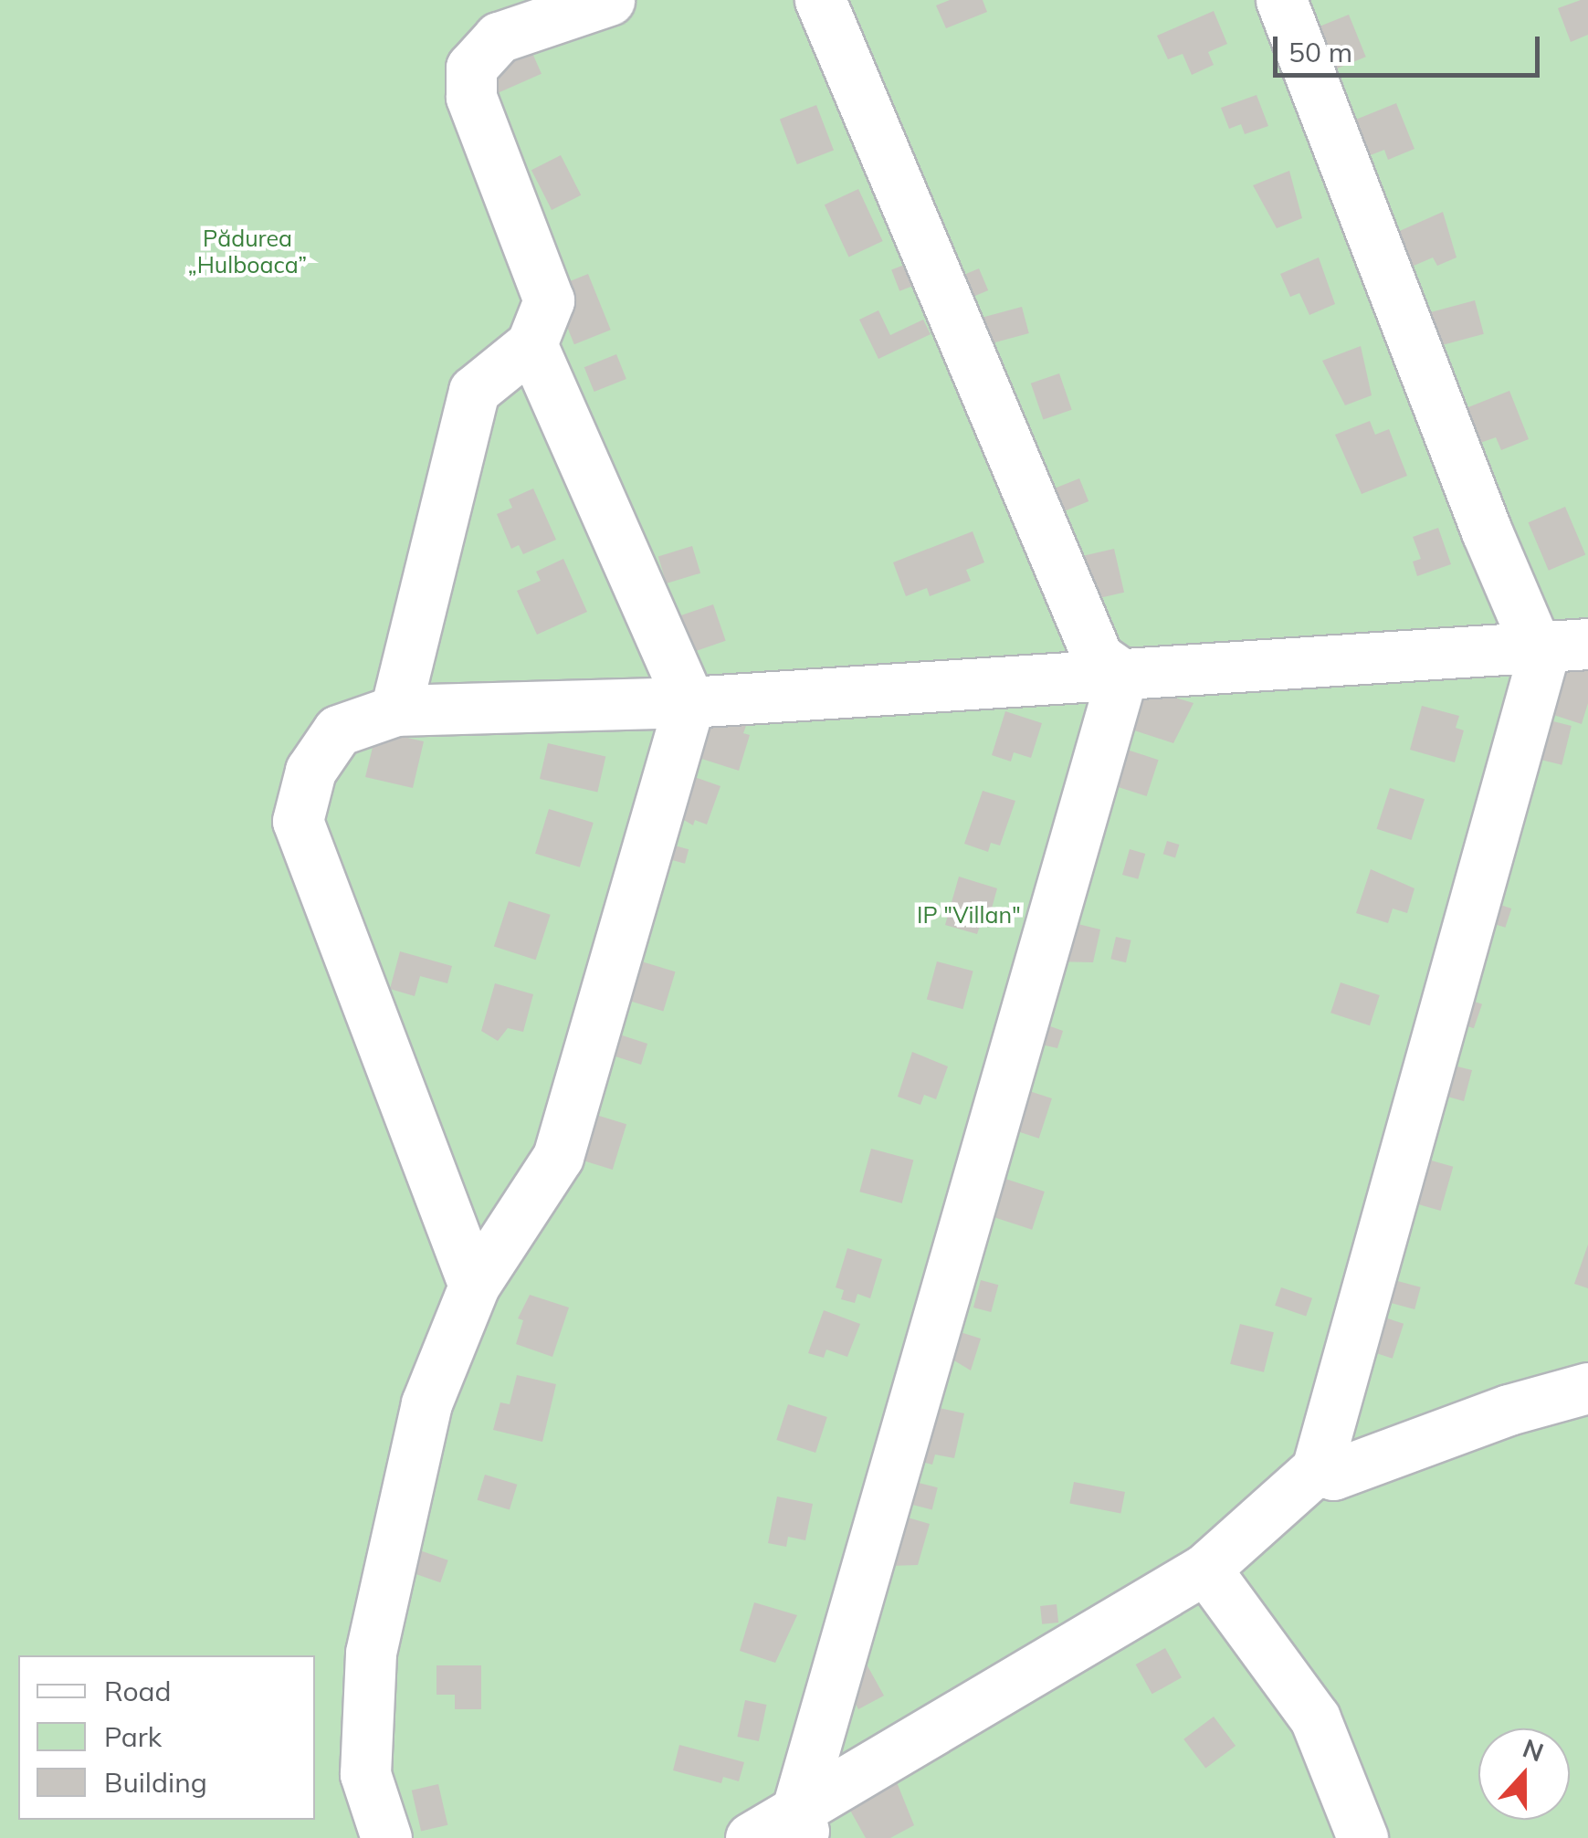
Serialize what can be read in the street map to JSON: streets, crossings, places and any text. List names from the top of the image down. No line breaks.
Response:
{"parks":["Pădurea „Hulboaca”","IP \"Villan\""],"legend":["Road","Park","Building"],"scale_bar":"50 m","north":"top"}
